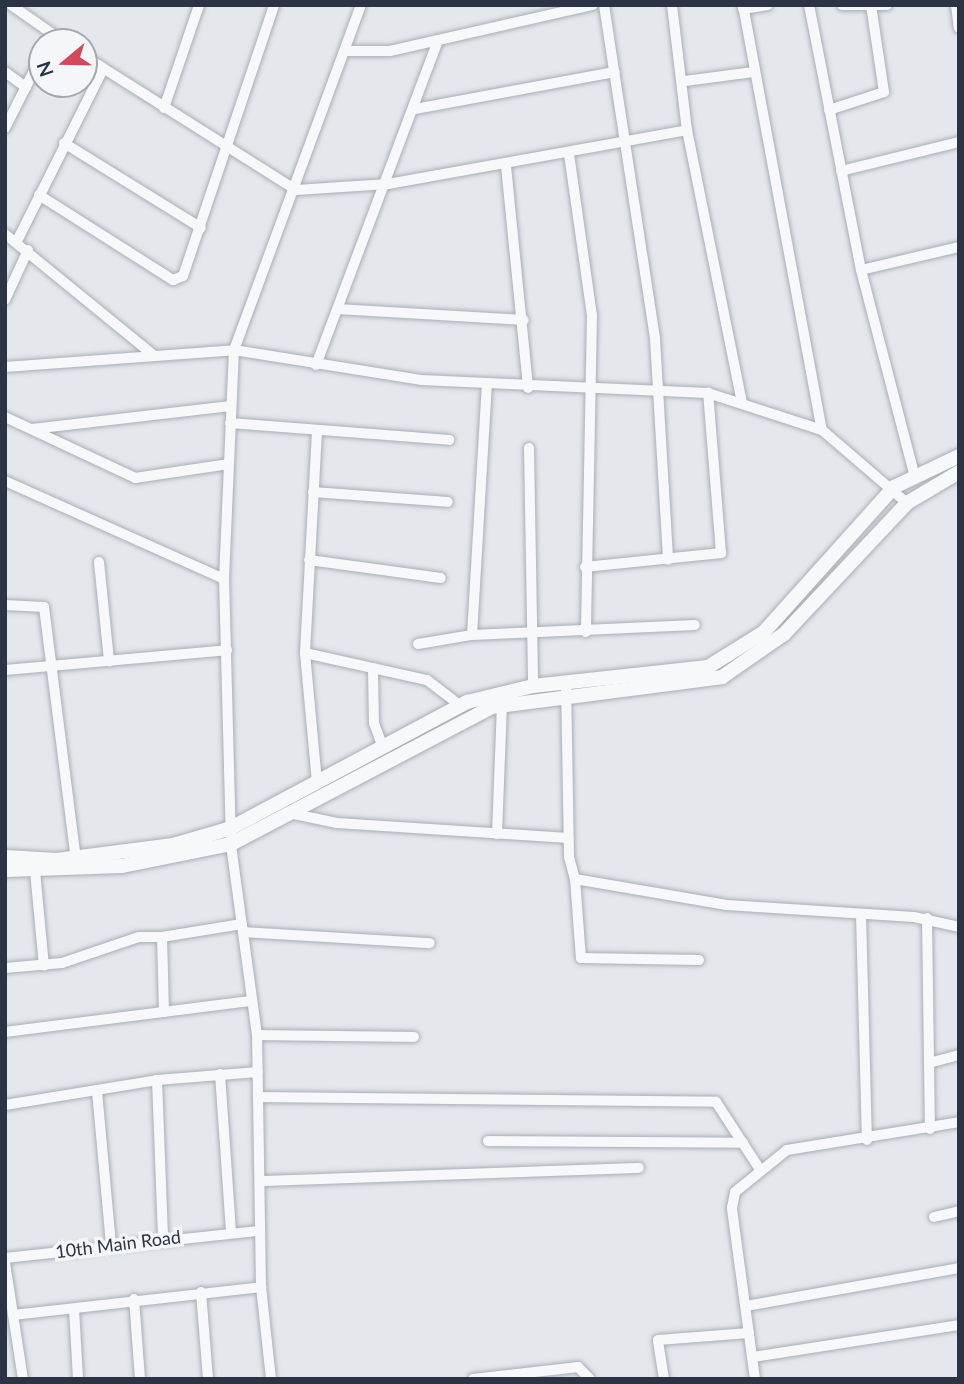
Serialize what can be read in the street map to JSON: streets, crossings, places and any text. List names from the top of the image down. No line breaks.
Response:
{"streets":{"street":["10th Main Road"]},"north":"left"}
